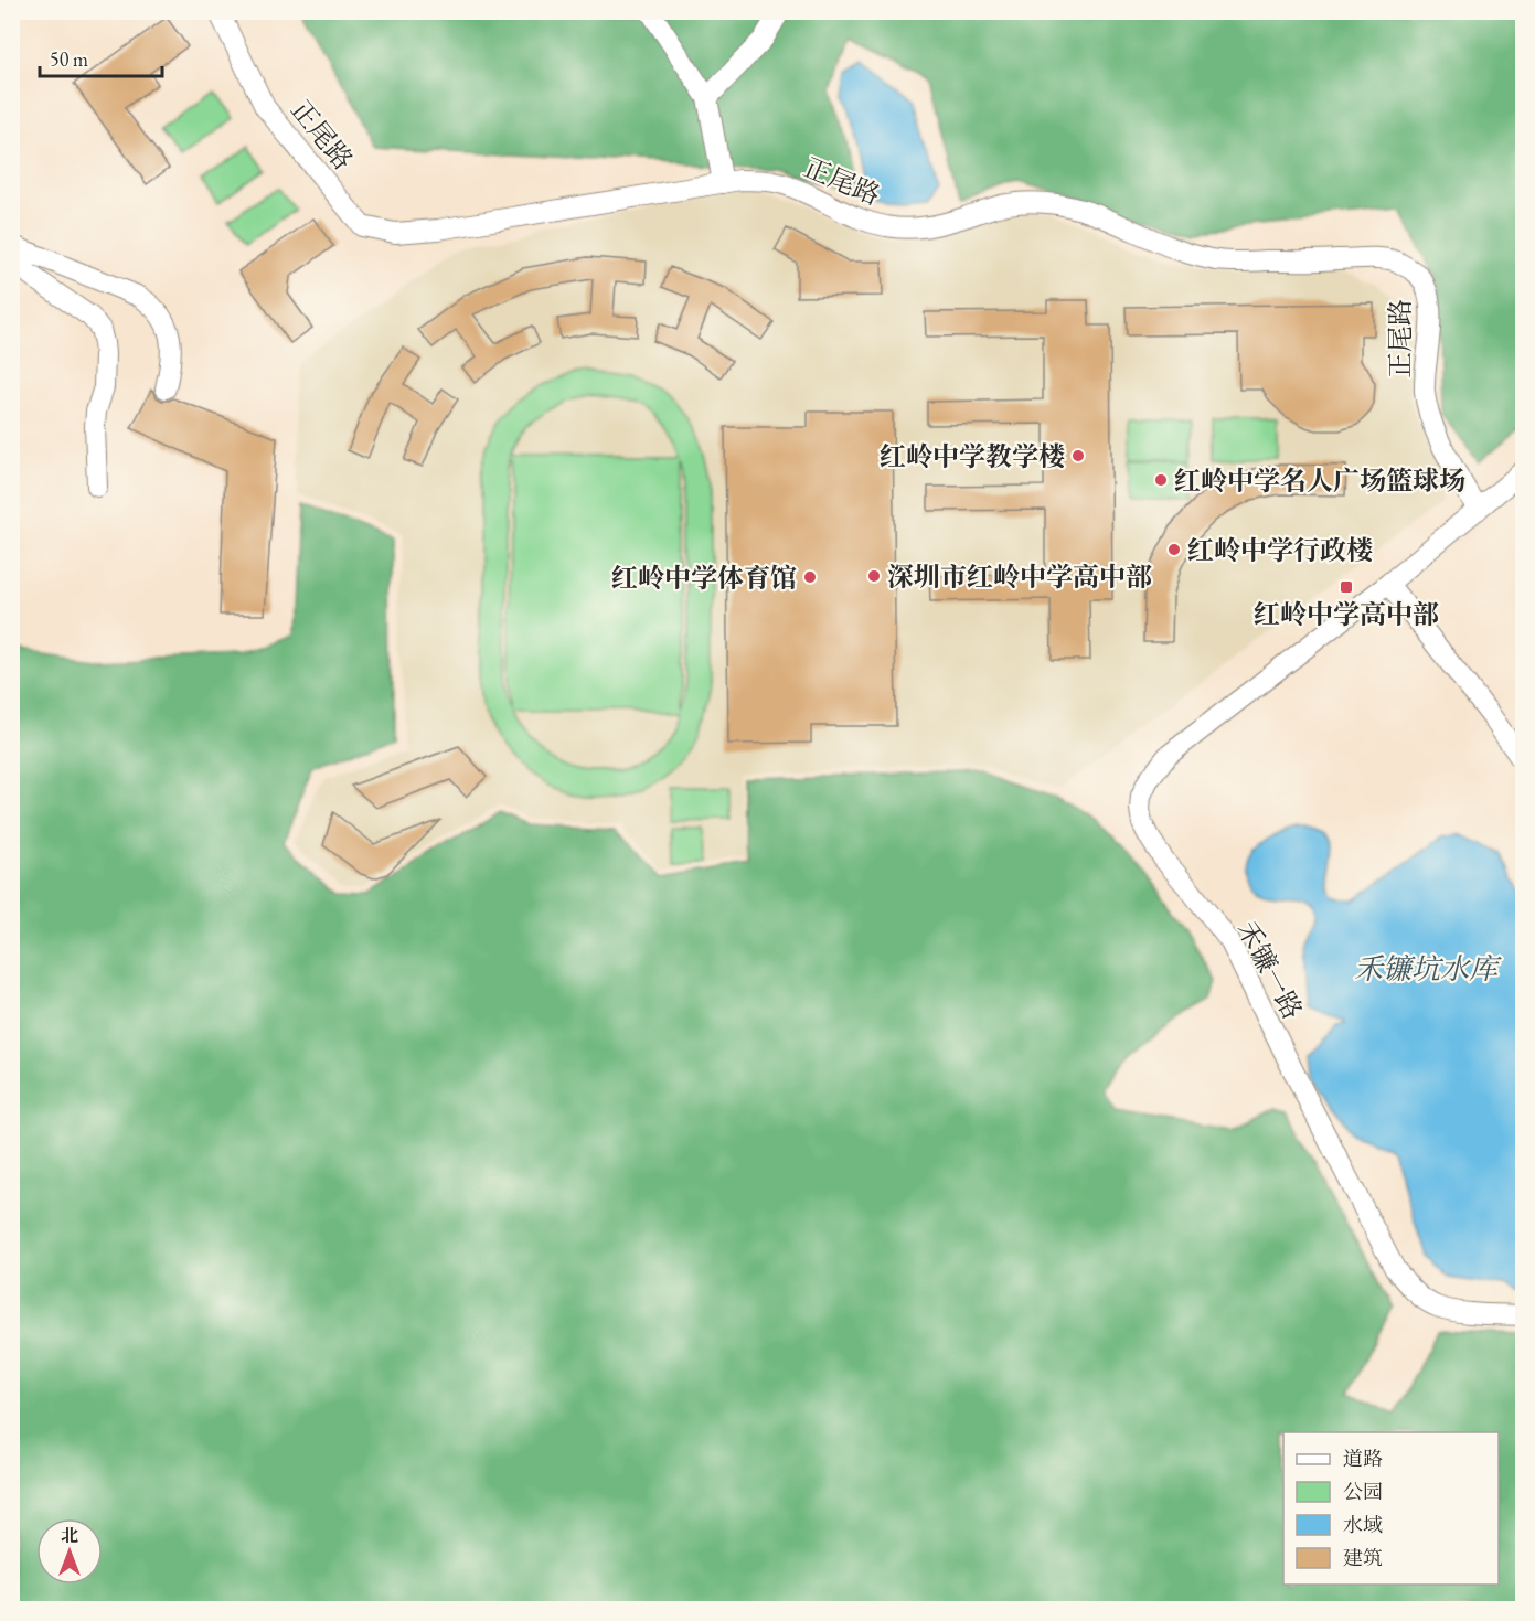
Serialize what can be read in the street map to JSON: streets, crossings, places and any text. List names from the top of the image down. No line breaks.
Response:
{"streets":{"street":["正尾路","禾镰一路"]},"crossings":[["正尾路","禾镰一路"]],"water":["禾镰坑水库"],"places":{"other":["红岭中学教学楼","红岭中学名人广场篮球场","红岭中学行政楼","深圳市红岭中学高中部","红岭中学体育馆"],"transit":["红岭中学高中部"]},"legend":["道路","公园","水域","建筑"],"scale_bar":"50 m","north":"top"}
